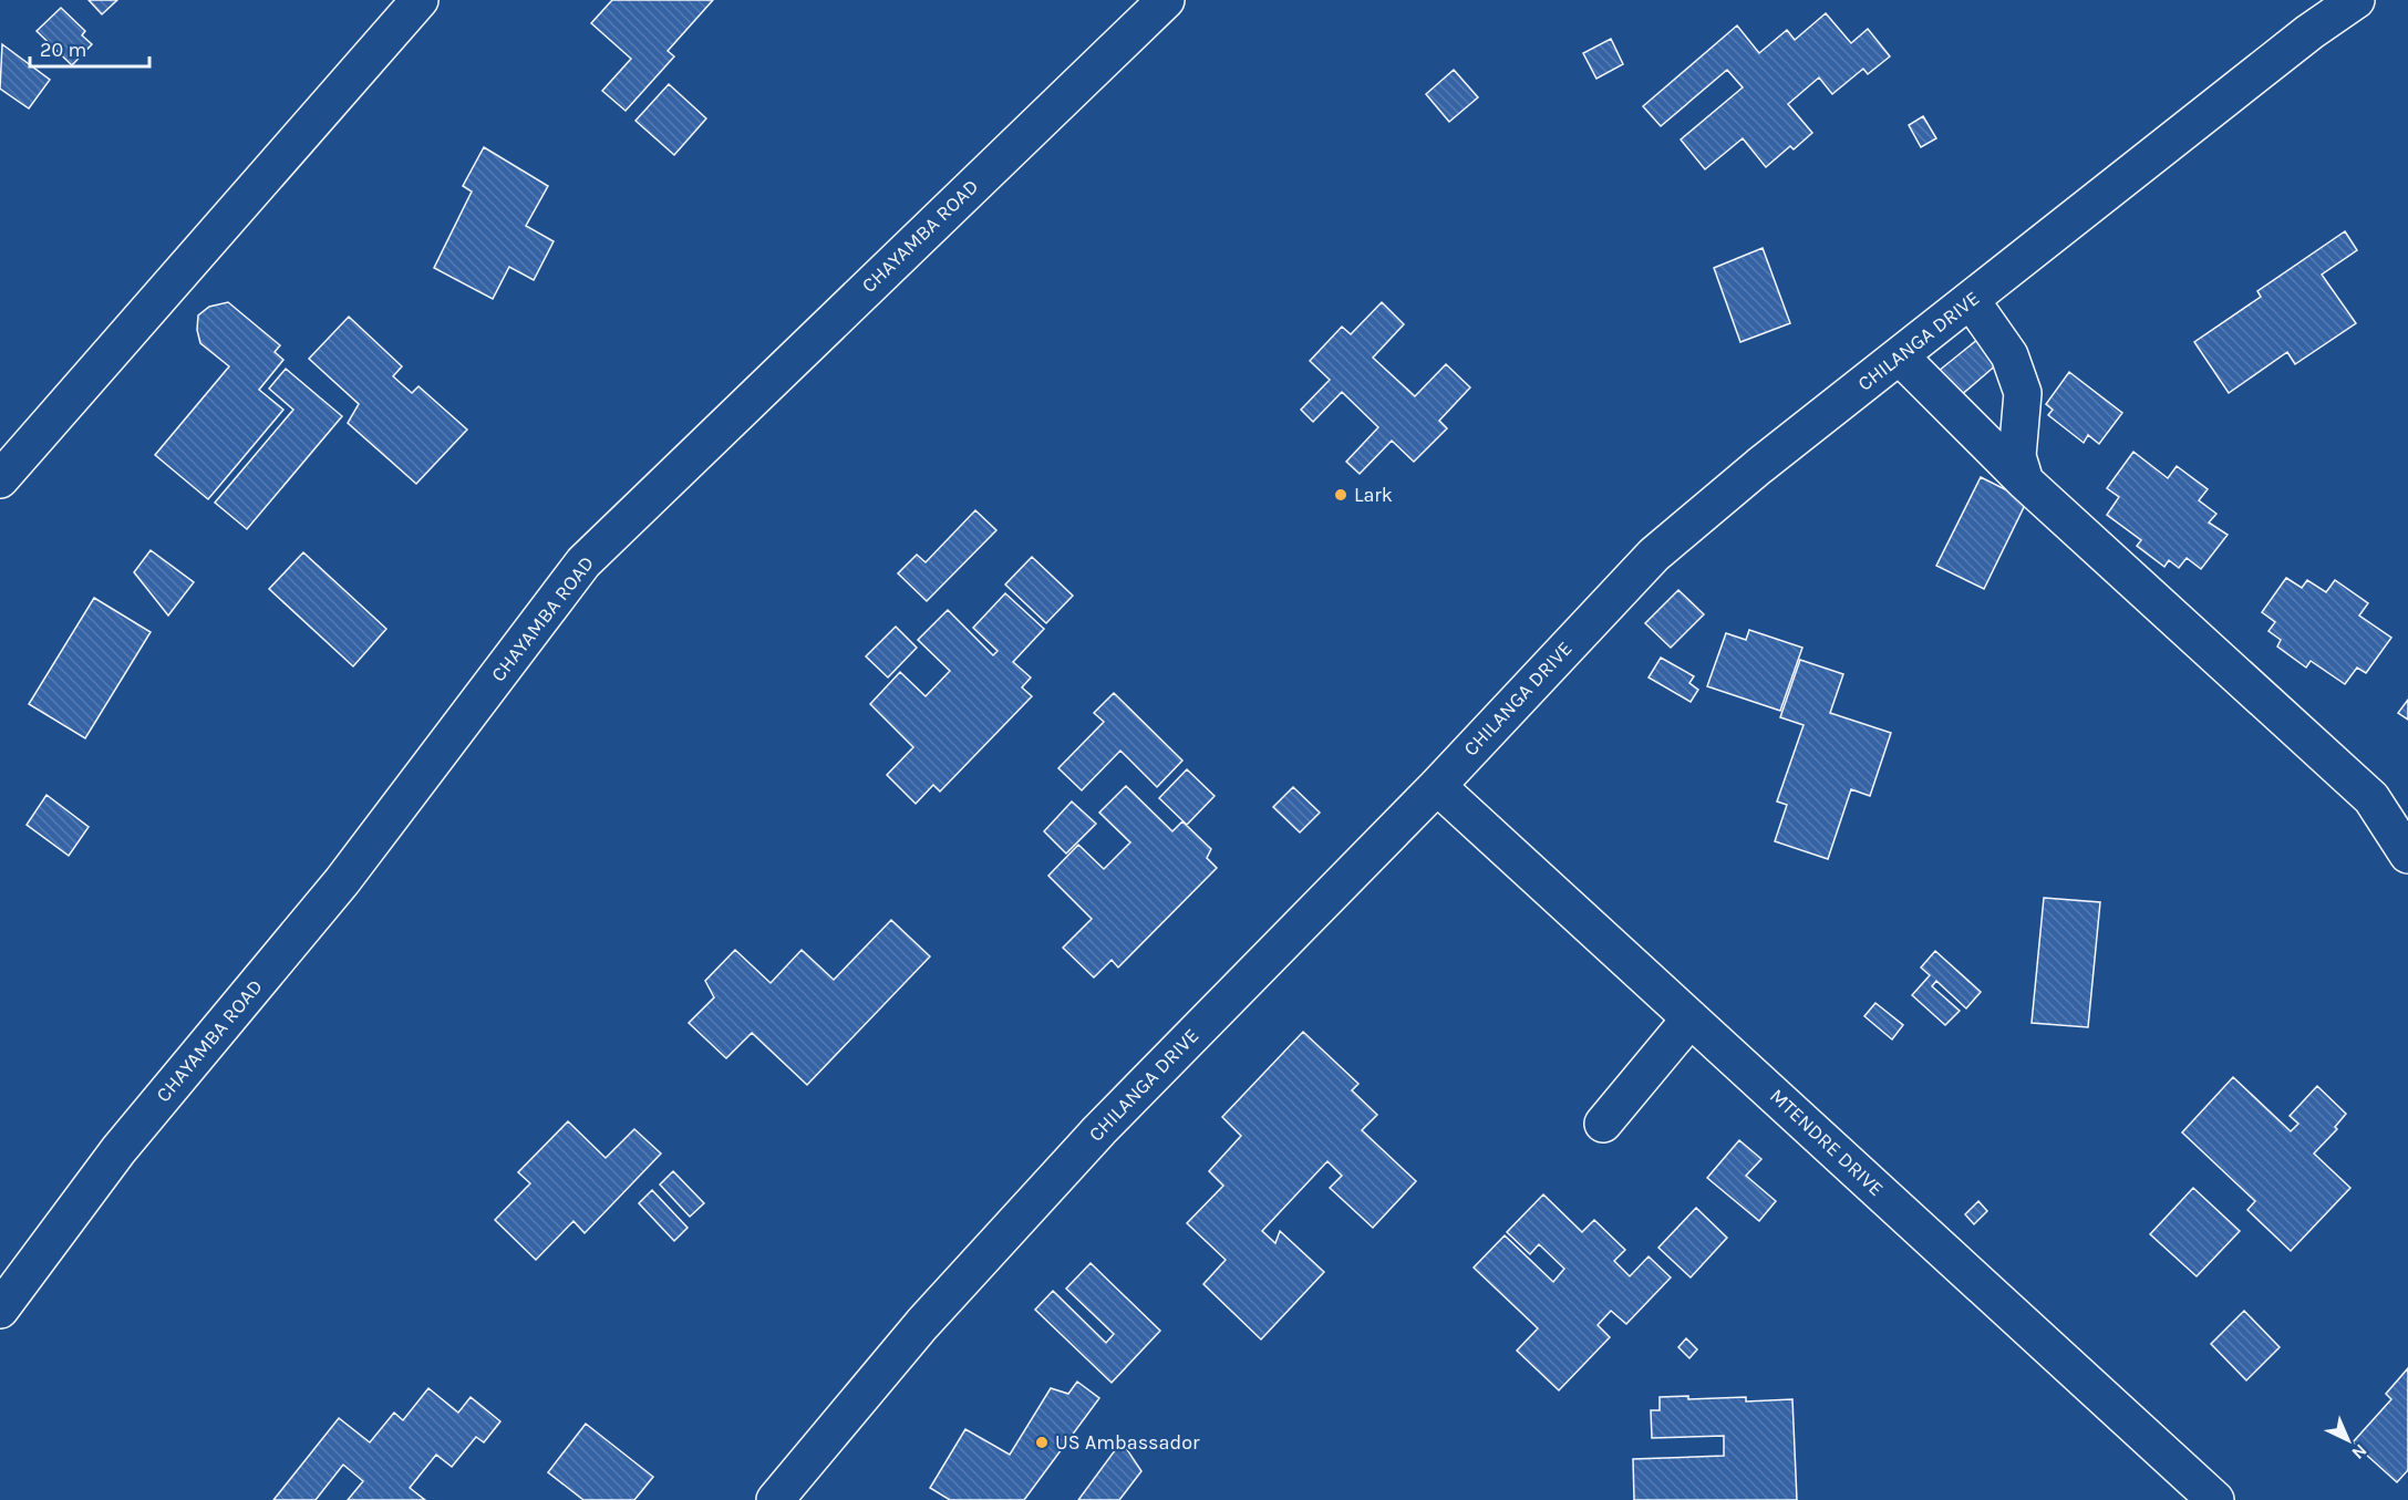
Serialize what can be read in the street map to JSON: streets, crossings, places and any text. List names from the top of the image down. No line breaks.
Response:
{"streets":{"street":["CHAYAMBA ROAD","CHILANGA DRIVE","MTENDRE DRIVE"]},"crossings":[["CHILANGA DRIVE","MTENDRE DRIVE"]],"places":["Lark","US Ambassador"],"scale_bar":"20 m","north":"bottom right"}
